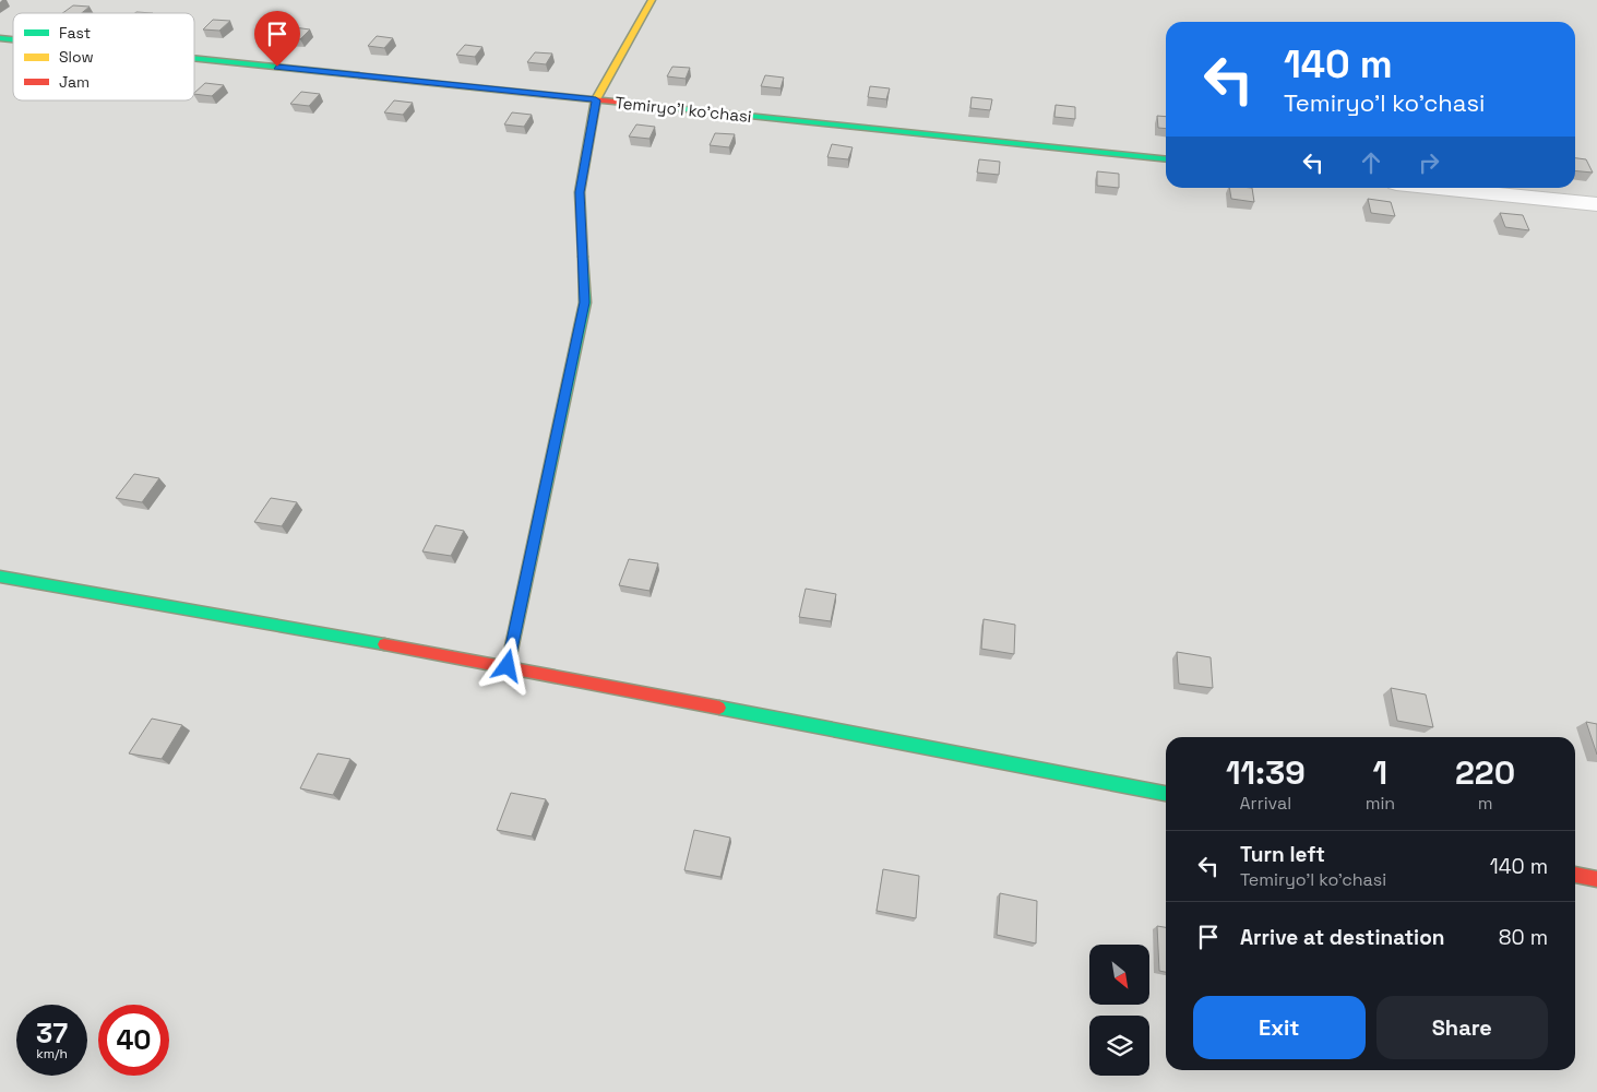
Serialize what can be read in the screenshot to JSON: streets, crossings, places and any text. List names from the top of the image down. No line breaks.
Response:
{"streets":{"street":["Temiryo'l ko'chasi"]},"legend":["Fast","Slow","Jam"],"north":"bottom right","page":{"turn":["140 m","Temiryo'l ko'chasi"],"eta":["11:39","Arrival","1","min","220","m"],"list":[{"name":"Turn left","note":"Temiryo'l ko'chasi","value":"140 m"},{"name":"Arrive at destination","value":"80 m"}],"buttons":["Exit","Share"],"speed":"37 km/h","limit":"40"}}
